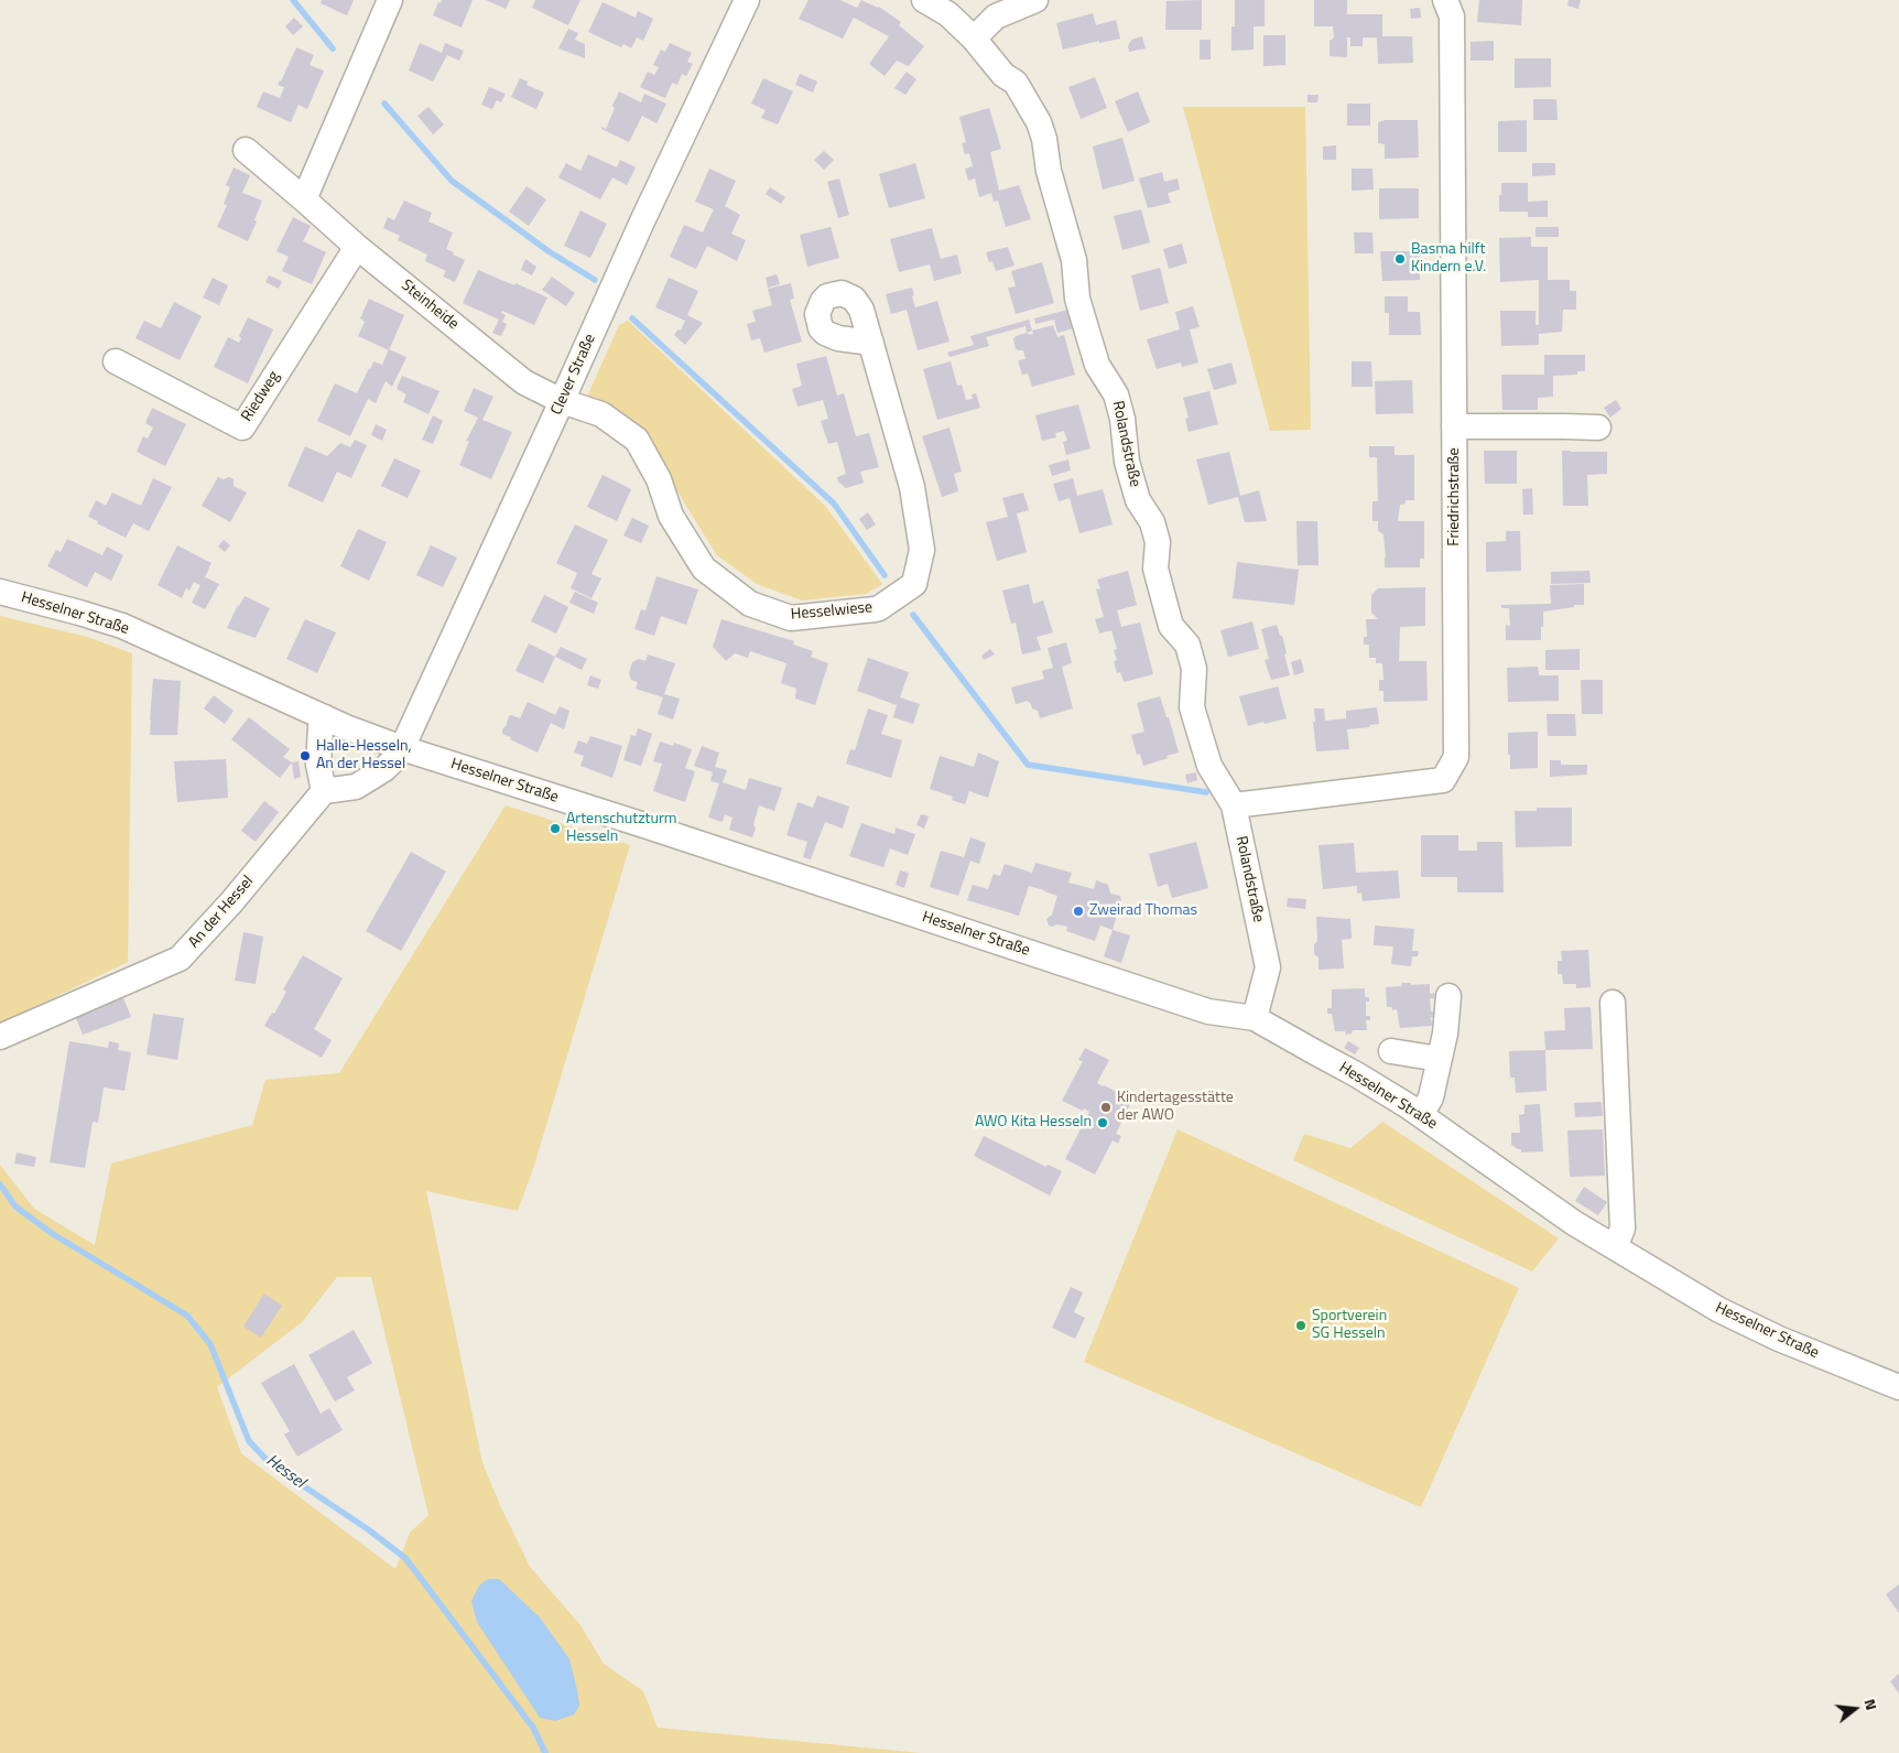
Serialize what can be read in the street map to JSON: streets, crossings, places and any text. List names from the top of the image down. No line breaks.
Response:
{"streets":{"street":["Steinheide","Clever Straße","Riedweg","Rolandstraße","Friedrichstraße","Hesselwiese","Hesselner Straße","An der Hessel"]},"crossings":[["Steinheide","Clever Straße"],["Steinheide","Riedweg"],["Steinheide","Hesselwiese"],["Clever Straße","Hesselwiese"],["Clever Straße","Hesselner Straße"],["Rolandstraße","Friedrichstraße"],["Rolandstraße","Hesselner Straße"]],"water":["Hessel"],"places":["Basma hilft Kindern e.V.","Halle-Hesseln, An der Hessel","Artenschutzturm Hesseln","Zweirad Thomas","Kindertagesstätte der AWO","AWO Kita Hesseln","Sportverein SG Hesseln"],"north":"right"}
